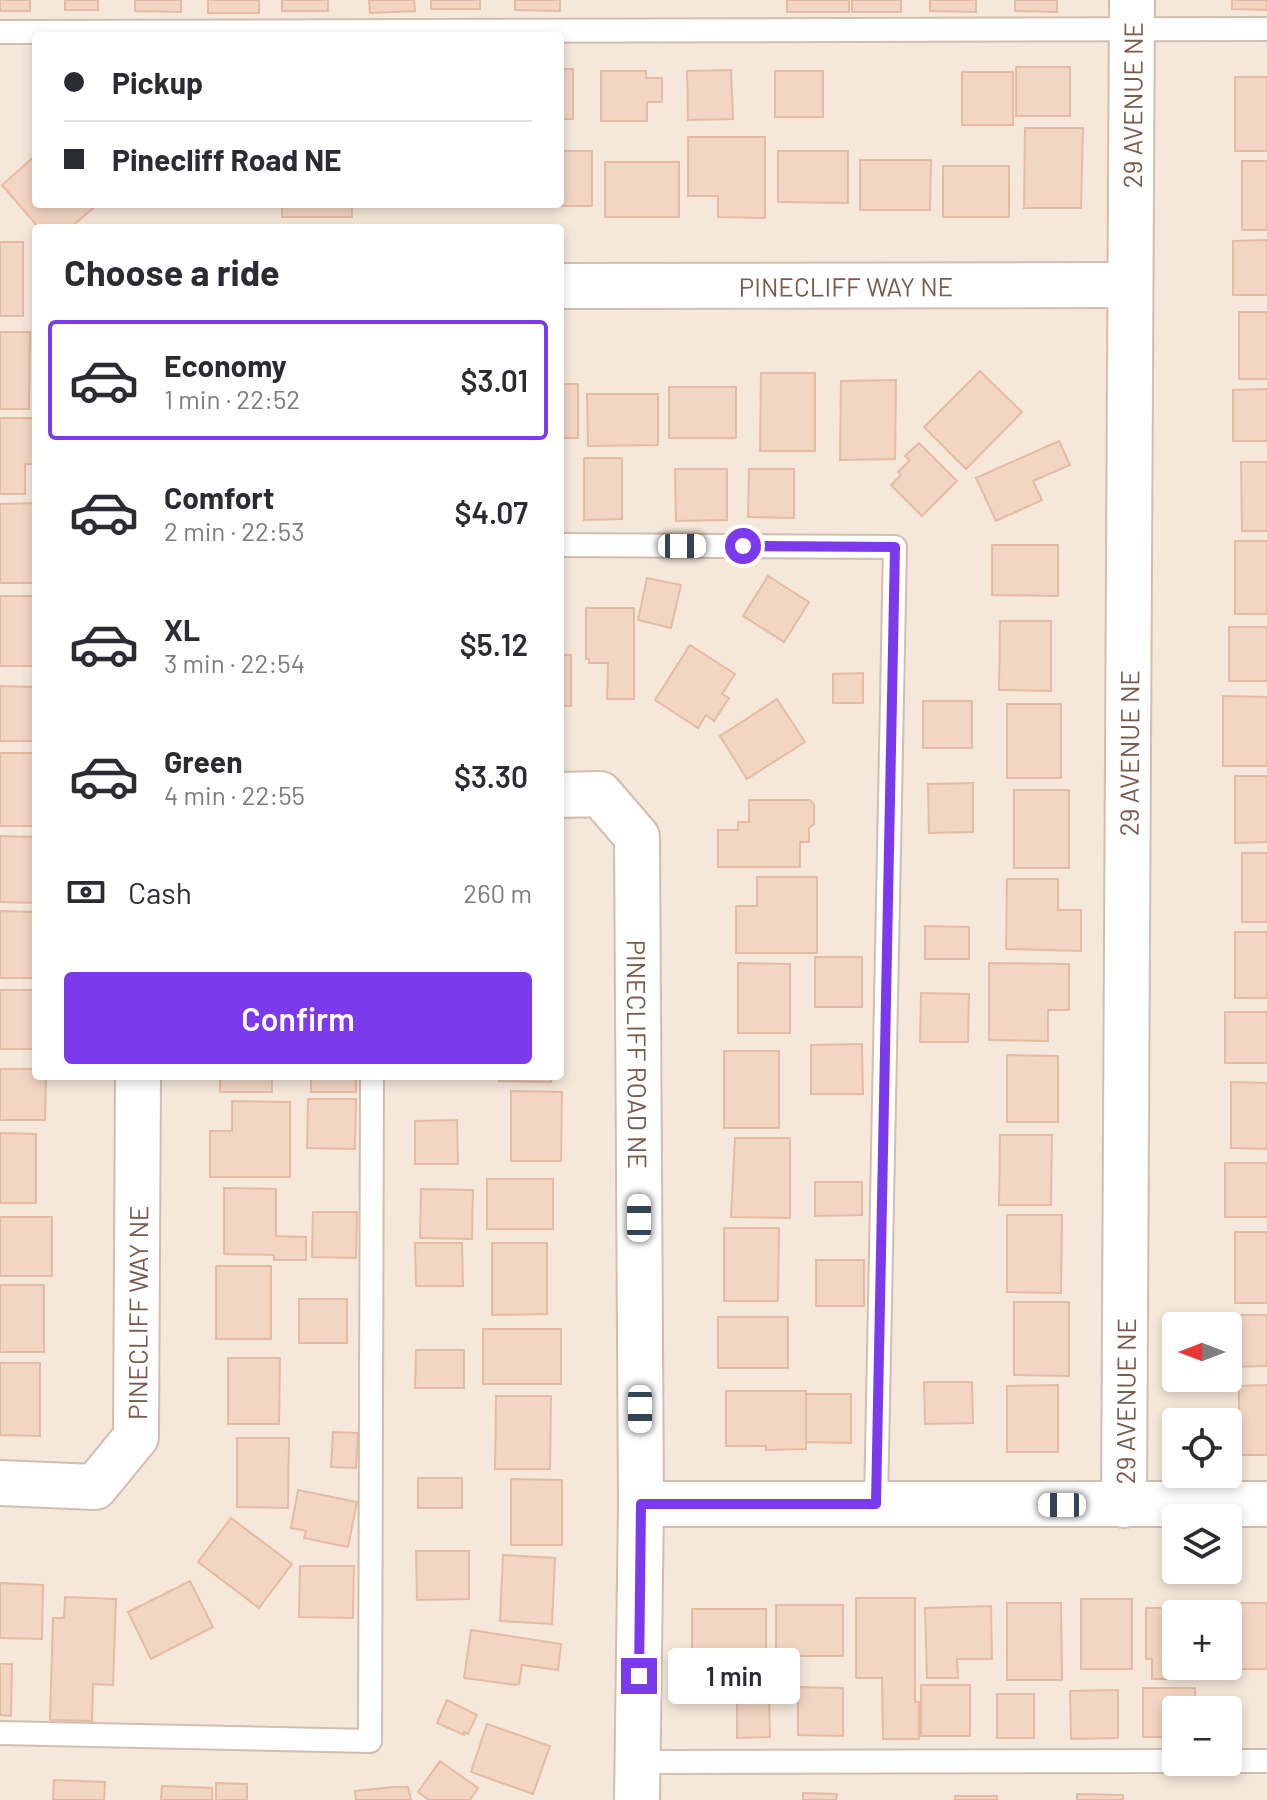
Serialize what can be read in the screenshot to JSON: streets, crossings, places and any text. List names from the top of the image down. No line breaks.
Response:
{"streets":{"street":["29 AVENUE NE","PINECLIFF WAY NE","PINECLIFF ROAD NE"]},"crossings":[["29 AVENUE NE","PINECLIFF WAY NE"]],"north":"left","page":{"banner":["Pickup","Pinecliff Road NE"],"heading":"Choose a ride","list":[{"name":"Economy","note":"1 min · 22:52","value":"$3.01"},{"name":"Comfort","note":"2 min · 22:53","value":"$4.07"},{"name":"XL","note":"3 min · 22:54","value":"$5.12"},{"name":"Green","note":"4 min · 22:55","value":"$3.30"}],"pay":["Cash","260 m"],"buttons":"Confirm","map_buttons":["+","−"],"bubble":"1 min"}}
